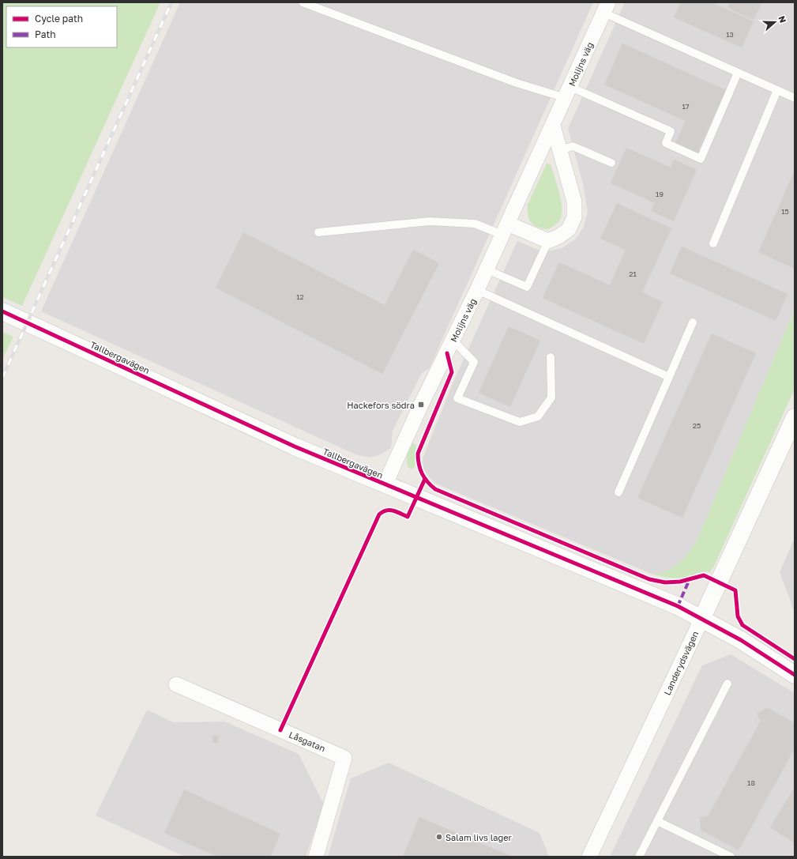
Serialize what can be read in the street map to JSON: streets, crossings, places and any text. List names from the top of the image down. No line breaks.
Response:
{"streets":{"street":["Molijns väg","Tallbergavägen","Landerydsvägen","Låsgatan"]},"crossings":[["Molijns väg","Tallbergavägen"],["Tallbergavägen","Landerydsvägen"]],"places":{"transit":["Hackefors södra"],"other":["Salam livs lager"]},"house_numbers":["13","17","19","15","21","12","25","18"],"legend":["Cycle path","Path"],"north":"right"}
